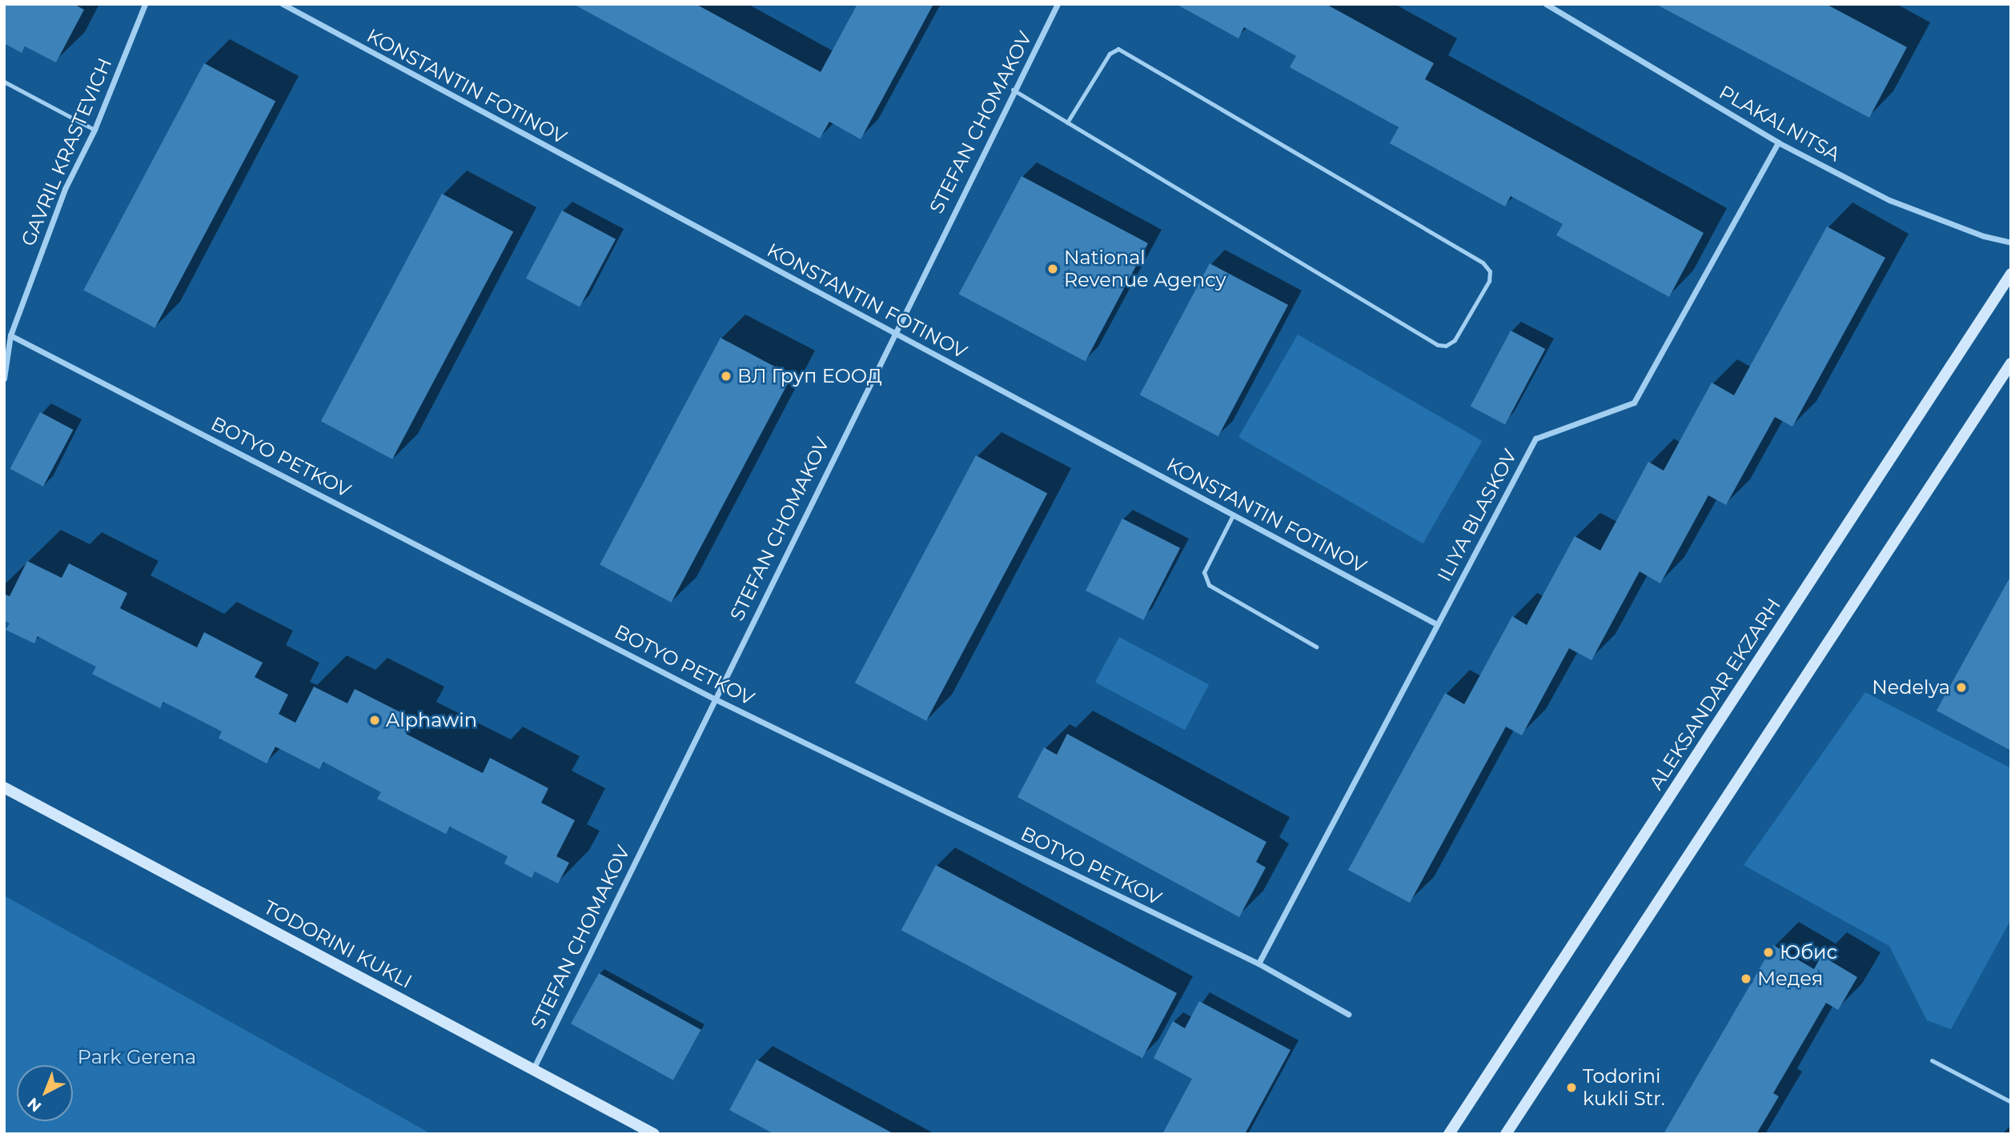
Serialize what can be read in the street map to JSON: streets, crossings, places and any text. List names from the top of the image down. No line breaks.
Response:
{"streets":{"street":["KONSTANTIN FOTINOV","STEFAN CHOMAKOV","PLAKALNITSA","GAVRIL KRASTEVICH","BOTYO PETKOV","ILIYA BLASKOV","ALEKSANDAR EKZARH","TODORINI KUKLI"]},"crossings":[["KONSTANTIN FOTINOV","STEFAN CHOMAKOV"],["KONSTANTIN FOTINOV","ILIYA BLASKOV"],["STEFAN CHOMAKOV","BOTYO PETKOV"],["STEFAN CHOMAKOV","TODORINI KUKLI"],["PLAKALNITSA","ILIYA BLASKOV"],["GAVRIL KRASTEVICH","BOTYO PETKOV"],["BOTYO PETKOV","ILIYA BLASKOV"]],"parks":["Park Gerena"],"places":["National Revenue Agency","ВЛ Груп ЕООД","Nedelya","Alphawin","Юбис","Медея","Todorini kukli Str."],"north":"bottom left"}
